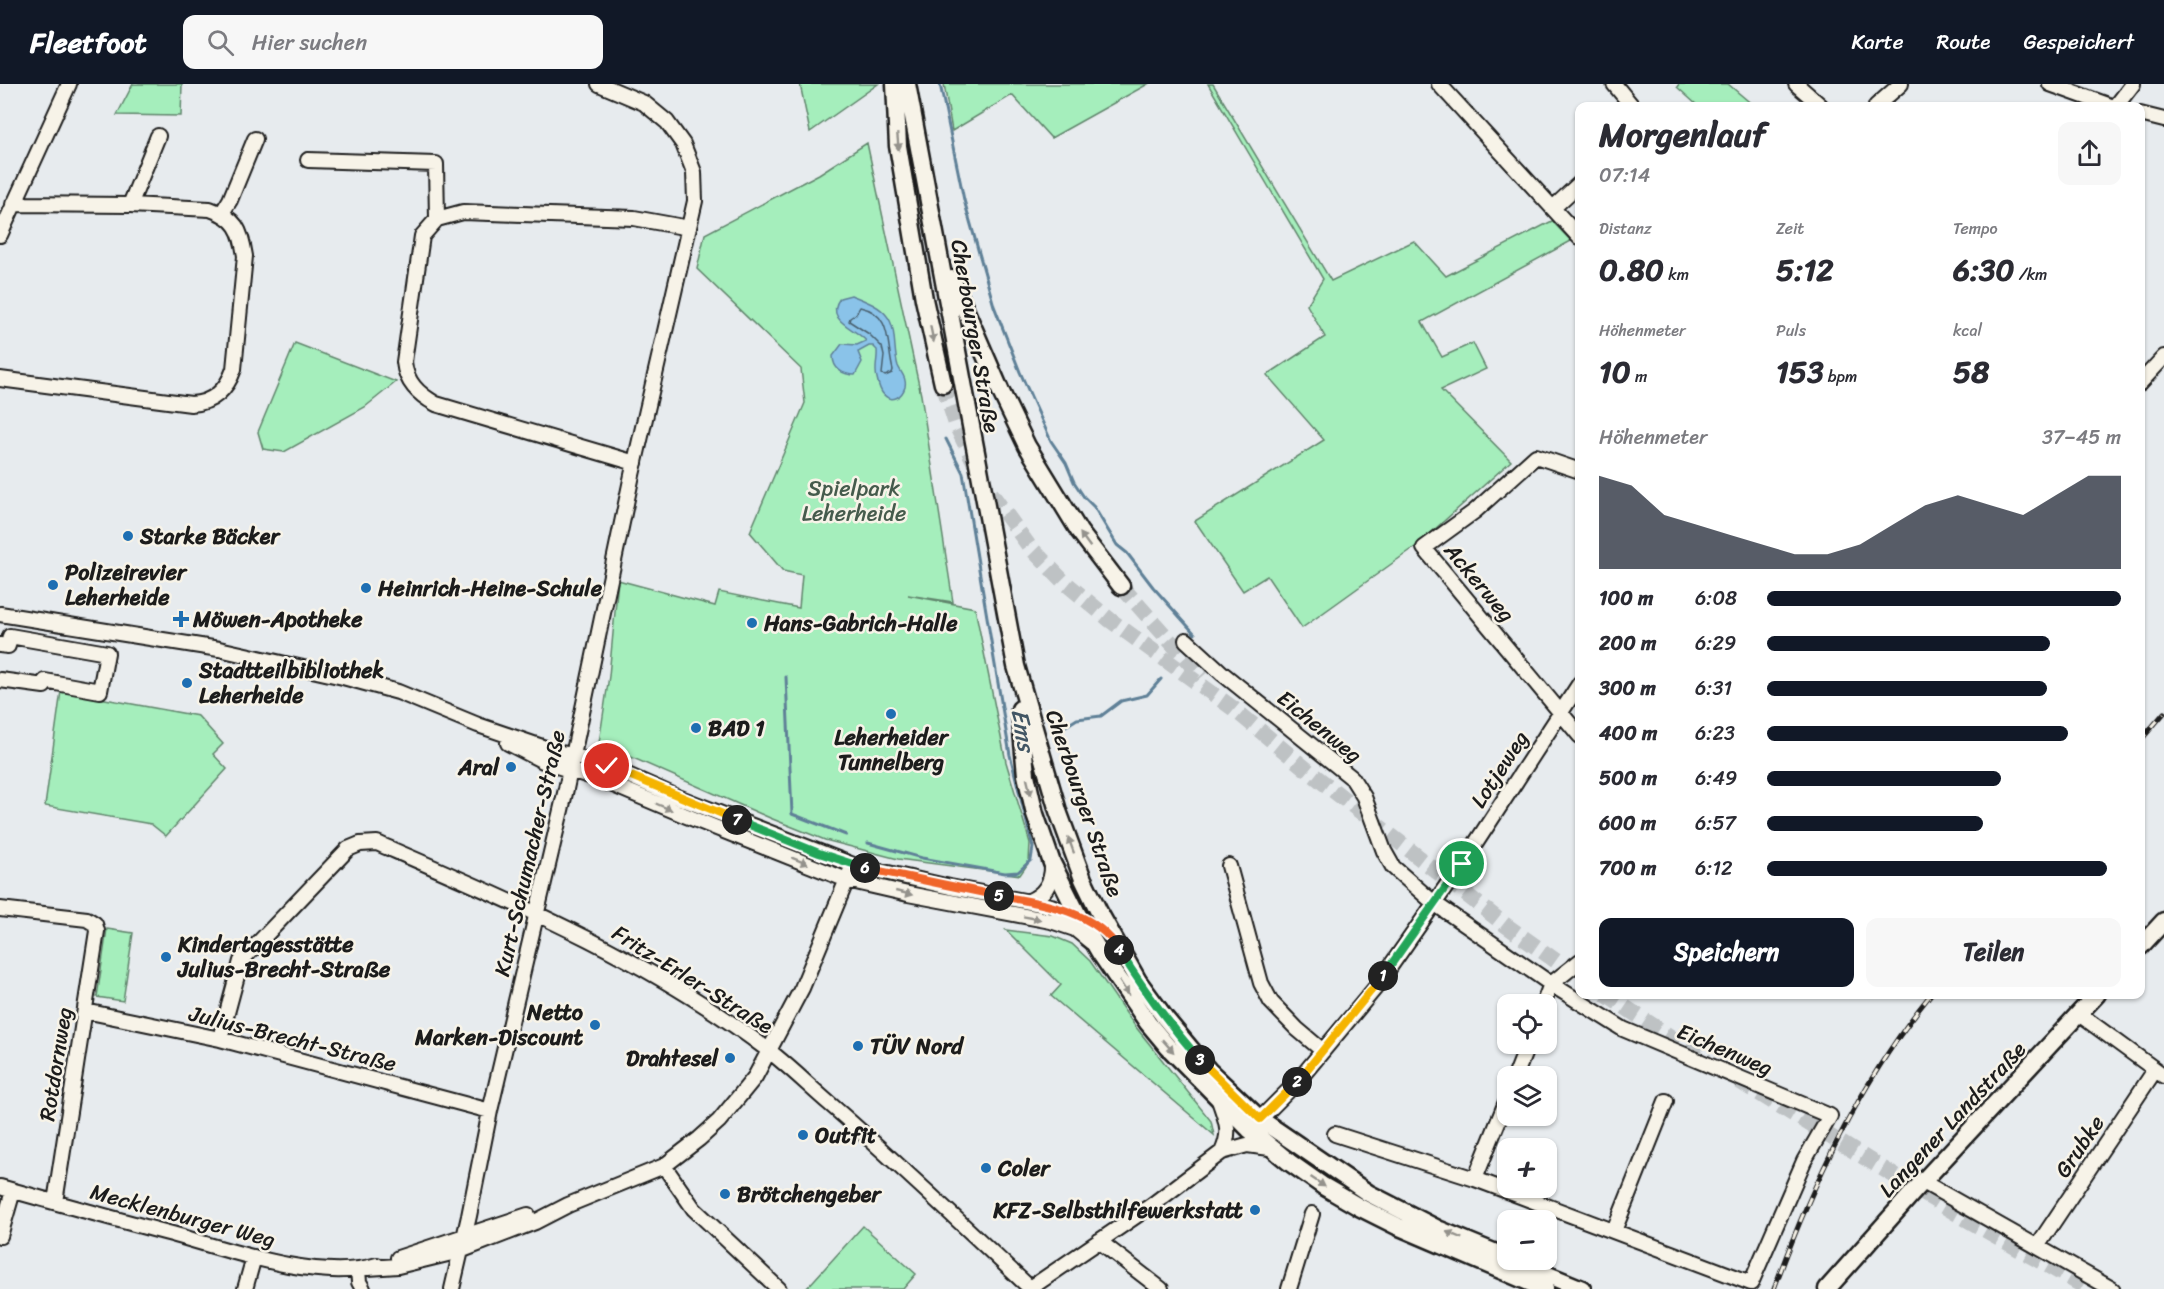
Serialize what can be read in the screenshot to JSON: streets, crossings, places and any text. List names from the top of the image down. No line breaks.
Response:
{"streets":{"main road":["Cherbourger Straße","Langener Landstraße"],"street":["Ackerweg","Eichenweg","Lotjeweg","Kurt-Schumacher-Straße","Fritz-Erler-Straße","Julius-Brecht-Straße","Rotdornweg","Grubke","Mecklenburger Weg"]},"crossings":[["Cherbourger Straße","Lotjeweg"],["Ackerweg","Lotjeweg"],["Eichenweg","Lotjeweg"],["Kurt-Schumacher-Straße","Fritz-Erler-Straße"],["Kurt-Schumacher-Straße","Julius-Brecht-Straße"],["Kurt-Schumacher-Straße","Mecklenburger Weg"],["Fritz-Erler-Straße","Julius-Brecht-Straße"],["Fritz-Erler-Straße","Mecklenburger Weg"],["Julius-Brecht-Straße","Rotdornweg"],["Rotdornweg","Mecklenburger Weg"]],"water":["Ems"],"parks":["Spielpark Leherheide"],"places":{"other":["Starke Bäcker","Polizeirevier Leherheide","Heinrich-Heine-Schule","Hans-Gabrich-Halle","Stadtteilbibliothek Leherheide","Leherheider Tunnelberg","BAD 1","Aral","Kindertagesstätte Julius-Brecht-Straße","Netto Marken-Discount","TÜV Nord","Drahtesel","Outfit","Coler","Brötchengeber","KFZ-Selbsthilfewerkstatt"],"health":["Möwen-Apotheke"]},"page":{"header":"Fleetfoot","search":"Hier suchen","nav":["Karte","Route","Gespeichert"],"heading":["Morgenlauf","07:14"],"stats":[["Distanz","0.80 km"],["Zeit","5:12"],["Tempo","6:30 /km"],["Höhenmeter","10 m"],["Puls","153 bpm"],["kcal","58"]],"chart":["Höhenmeter","37–45 m"],"list":[{"name":"100 m","note":"6:08"},{"name":"200 m","note":"6:29"},{"name":"300 m","note":"6:31"},{"name":"400 m","note":"6:23"},{"name":"500 m","note":"6:49"},{"name":"600 m","note":"6:57"},{"name":"700 m","note":"6:12"}],"pins":["7","6","5","4","1","3","2"],"buttons":["Speichern","Teilen"],"map_buttons":["+","−"]}}
